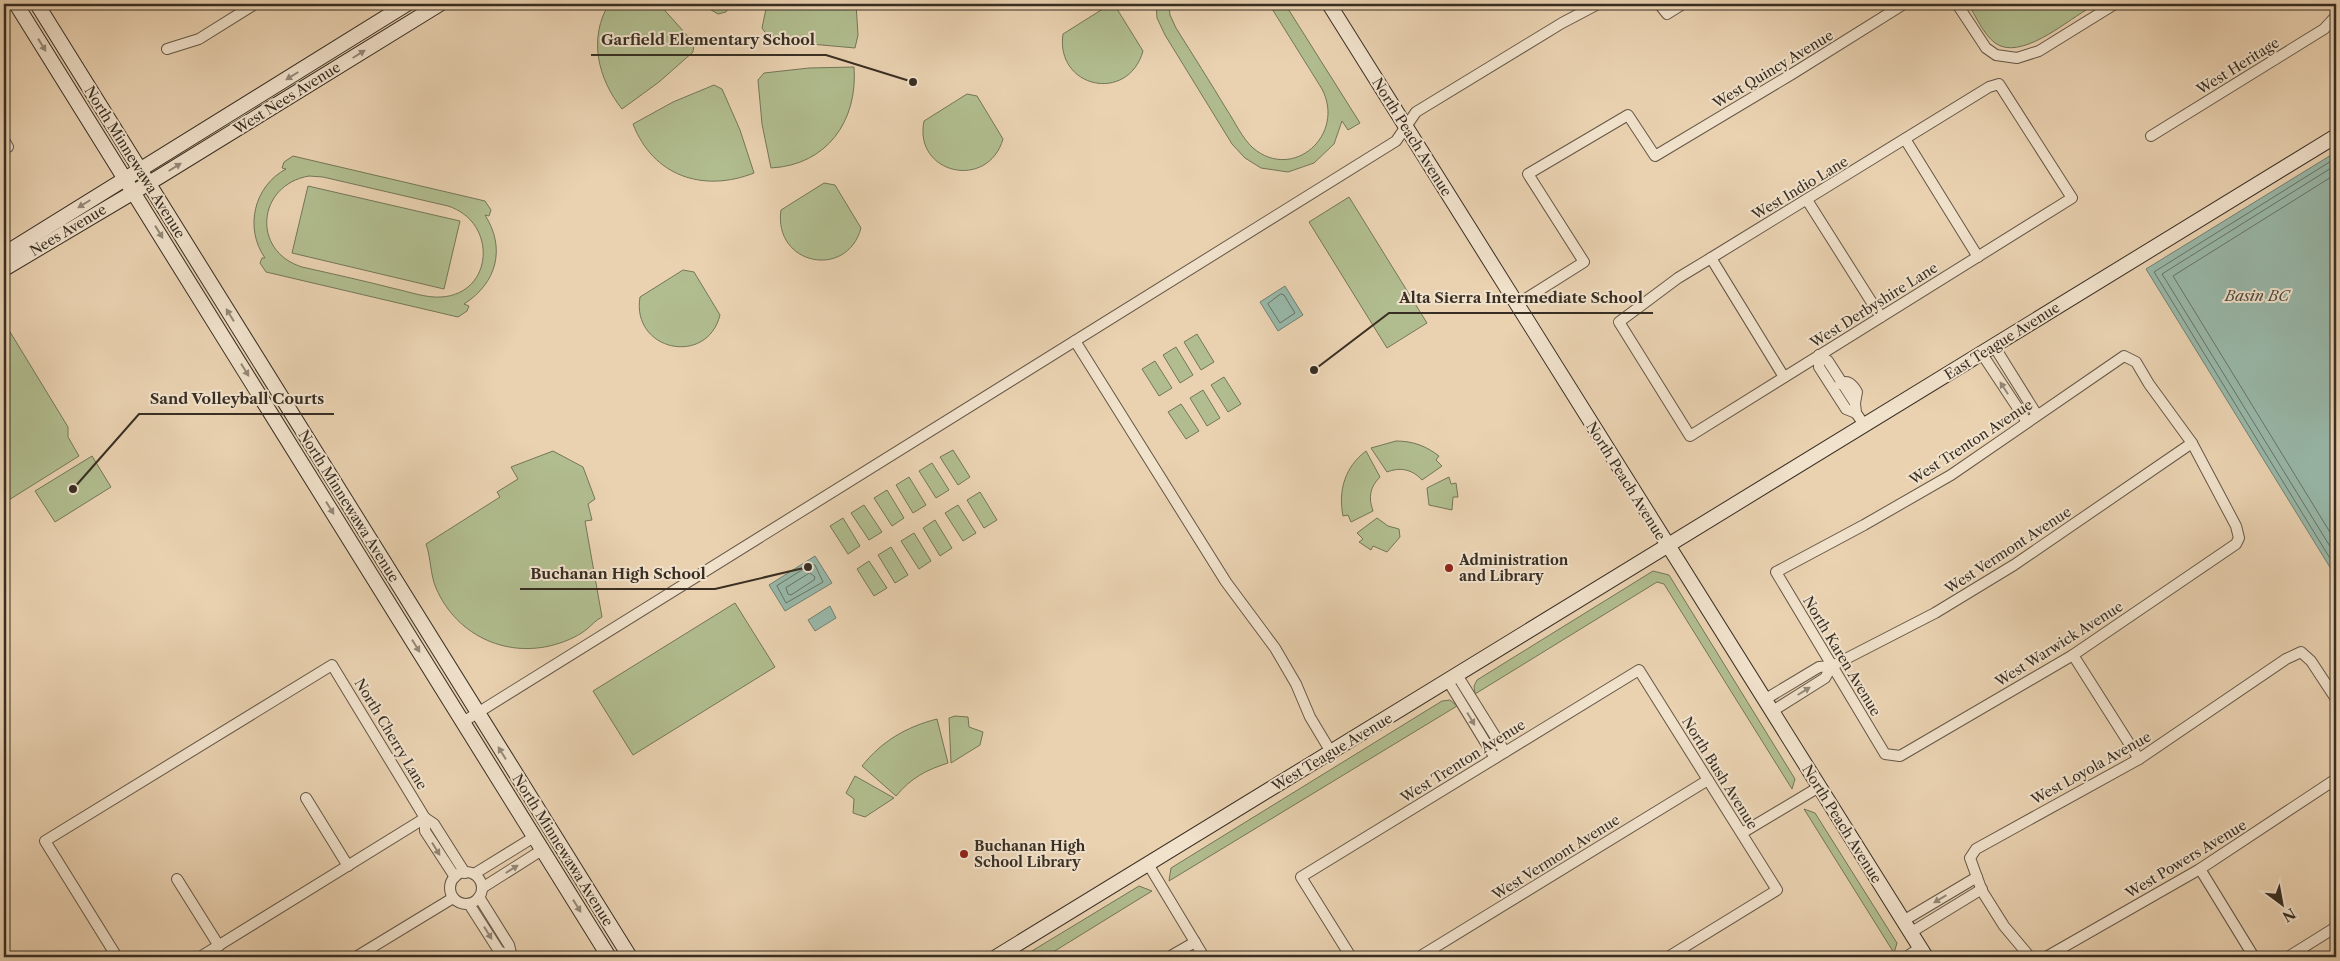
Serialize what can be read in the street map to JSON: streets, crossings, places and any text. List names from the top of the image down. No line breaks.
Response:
{"streets":{"main road":["West Nees Avenue","North Peach Avenue","North Minnewawa Avenue","Nees Avenue","East Teague Avenue","West Teague Avenue"],"street":["West Heritage","West Quincy Avenue","West Indio Lane","West Derbyshire Lane","West Trenton Avenue","West Vermont Avenue","West Warwick Avenue","North Karen Avenue","North Cherry Lane","West Loyola Avenue","North Bush Avenue","West Powers Avenue"]},"crossings":[["West Quincy Avenue","North Peach Avenue"],["West Nees Avenue","North Minnewawa Avenue"],["West Nees Avenue","Nees Avenue"],["North Peach Avenue","East Teague Avenue"],["North Peach Avenue","West Vermont Avenue"],["North Peach Avenue","West Teague Avenue"],["North Minnewawa Avenue","Nees Avenue"],["West Indio Lane","West Derbyshire Lane"],["East Teague Avenue","West Teague Avenue"],["West Trenton Avenue","West Vermont Avenue"],["West Trenton Avenue","West Warwick Avenue"],["West Trenton Avenue","North Karen Avenue"],["West Trenton Avenue","North Bush Avenue"],["West Vermont Avenue","West Warwick Avenue"],["West Vermont Avenue","North Karen Avenue"],["West Vermont Avenue","North Bush Avenue"],["West Warwick Avenue","North Karen Avenue"]],"water":["Basin BC"],"places":["Garfield Elementary School","Alta Sierra Intermediate School","Sand Volleyball Courts","Buchanan High School","Administration and Library","Buchanan High School Library"],"north":"bottom right"}
